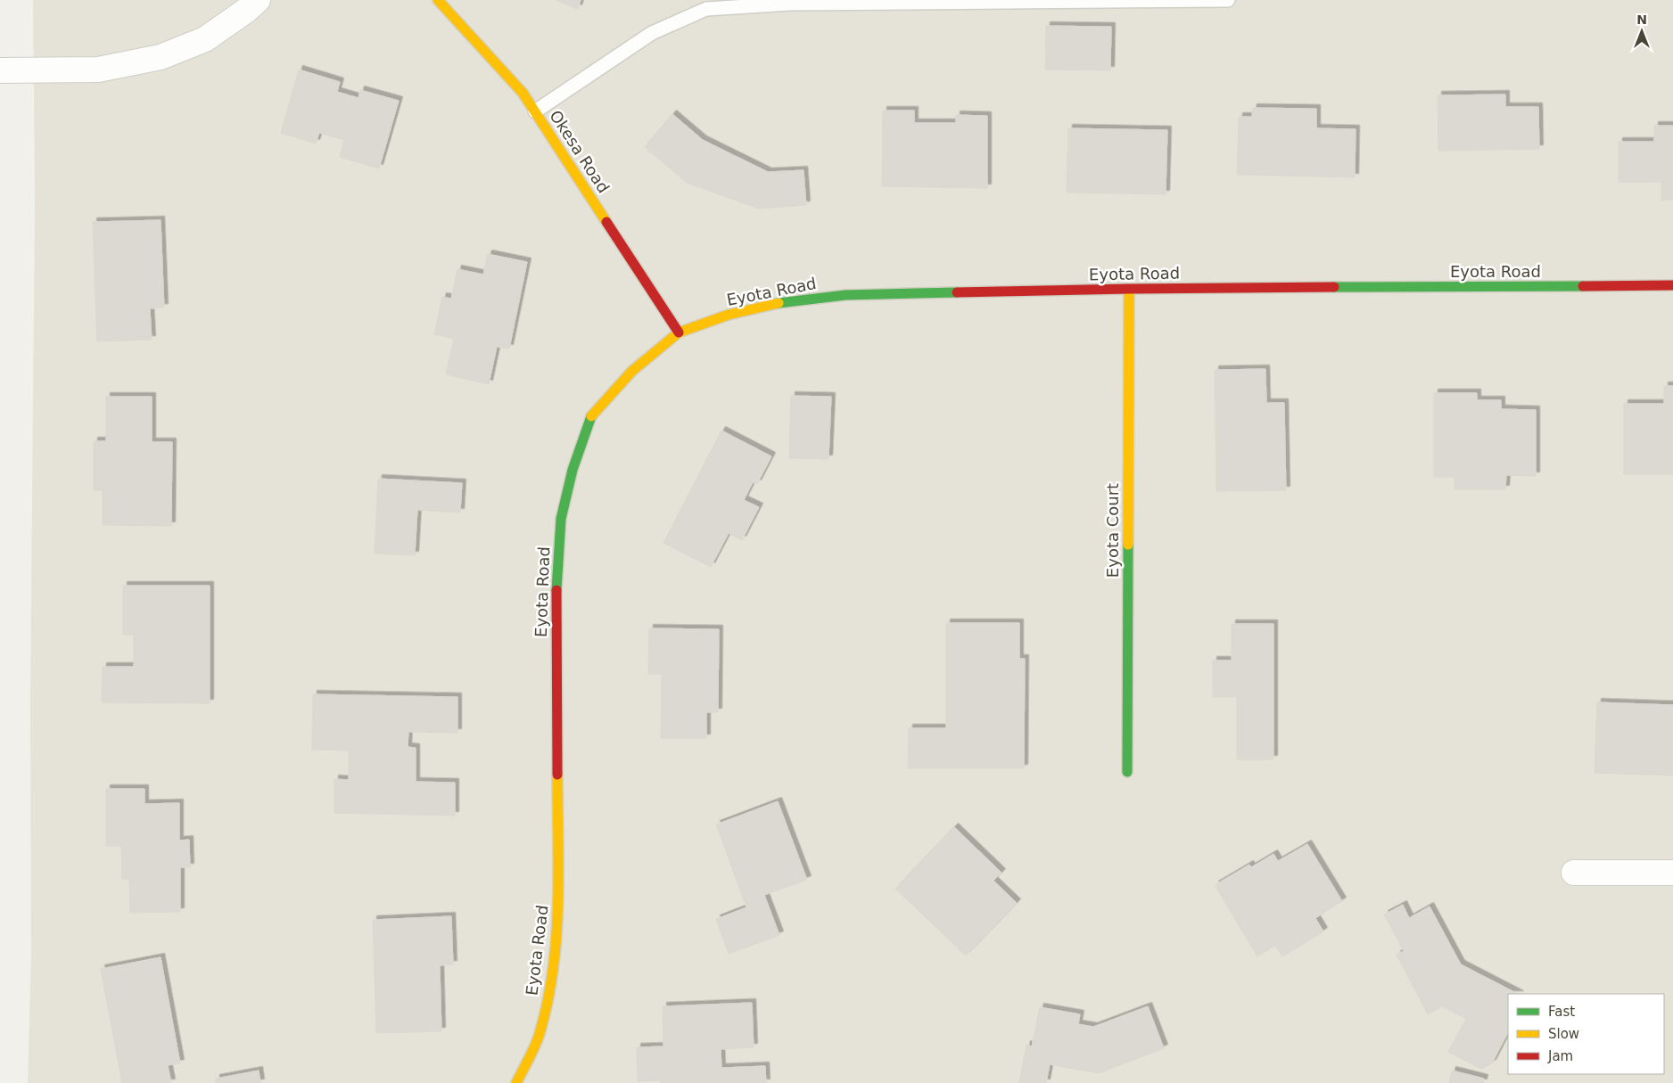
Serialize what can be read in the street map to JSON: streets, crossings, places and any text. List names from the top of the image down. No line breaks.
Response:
{"streets":{"street":["Okesa Road","Eyota Road","Eyota Court"]},"crossings":[["Okesa Road","Eyota Road"],["Eyota Road","Eyota Court"]],"legend":["Fast","Slow","Jam"],"north":"top"}
